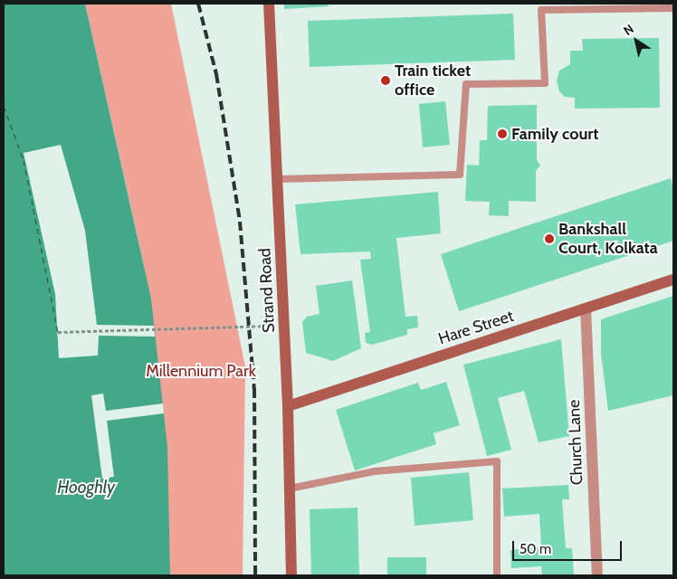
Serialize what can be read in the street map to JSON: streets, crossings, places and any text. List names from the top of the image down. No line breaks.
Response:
{"streets":{"main road":["Strand Road","Hare Street"],"street":["Church Lane"]},"crossings":[["Strand Road","Hare Street"],["Hare Street","Church Lane"]],"water":["Hooghly"],"parks":["Millennium Park"],"places":["Train ticket office","Family court","Bankshall Court, Kolkata"],"scale_bar":"50 m","north":"top left"}
